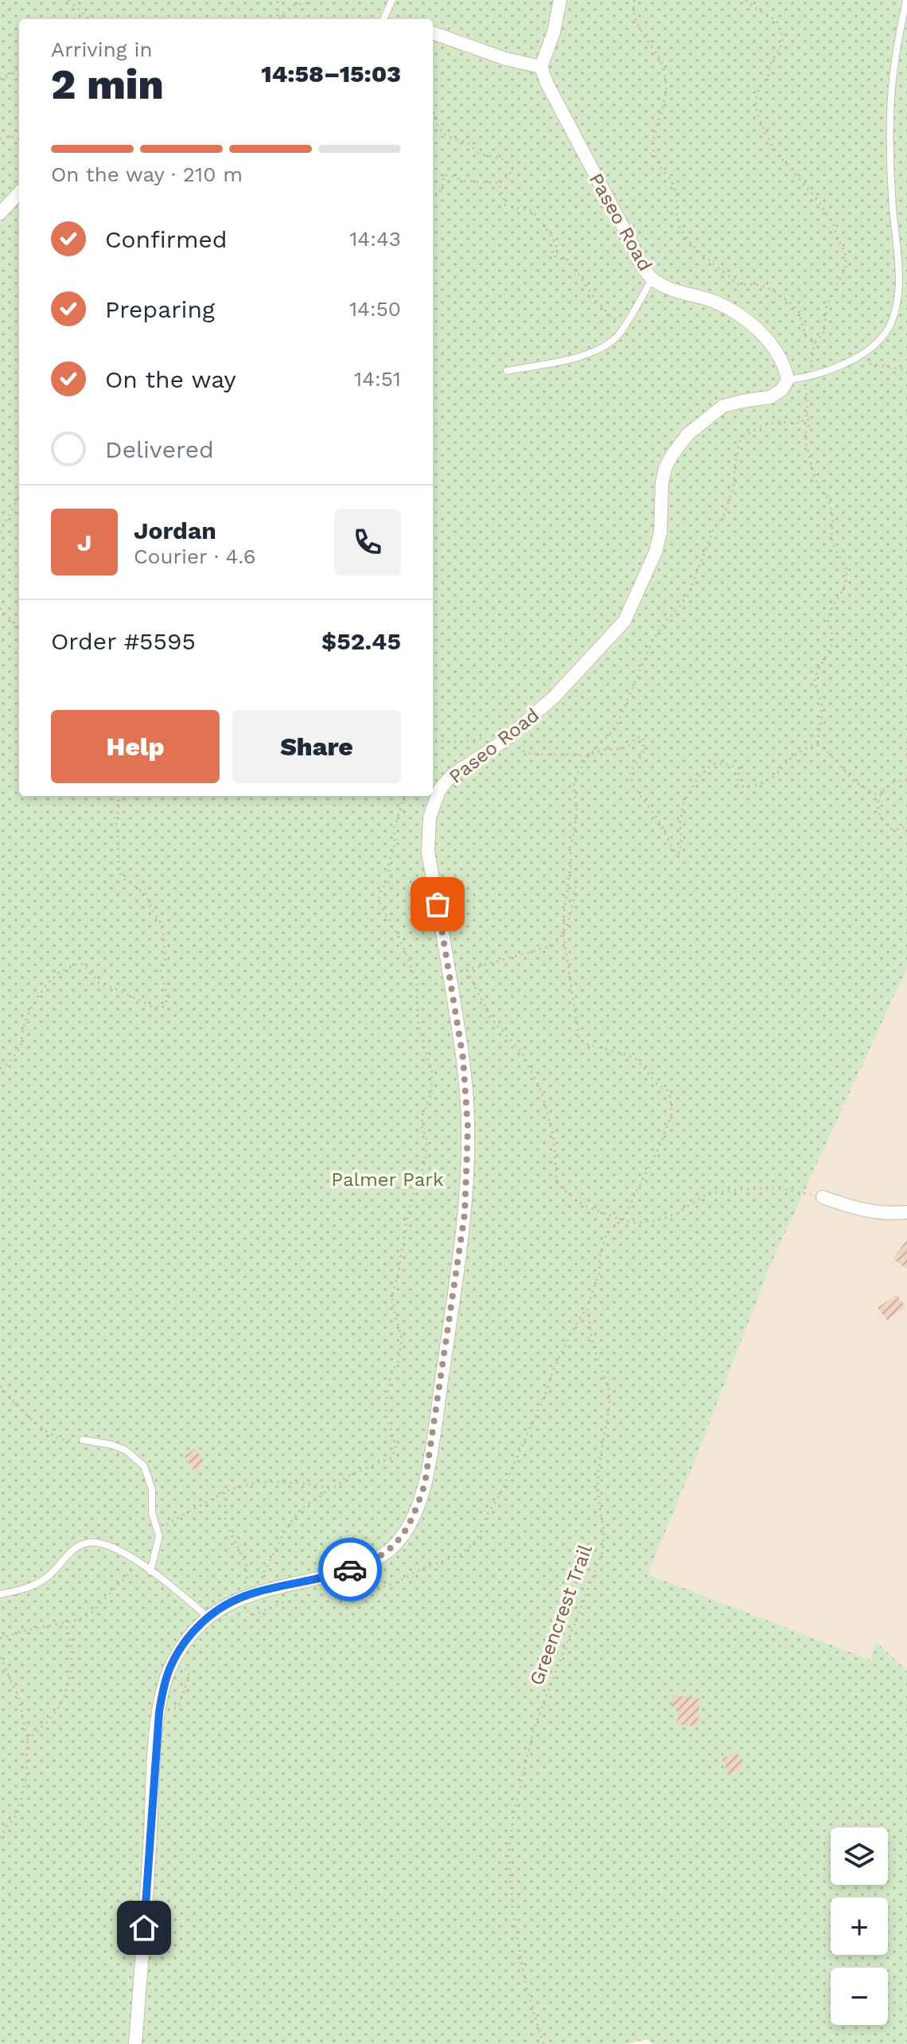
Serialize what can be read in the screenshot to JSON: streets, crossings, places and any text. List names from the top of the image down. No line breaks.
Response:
{"streets":{"street":["Paseo Road"],"path":["Greencrest Trail"]},"parks":["Palmer Park"],"page":{"heading":["2 min","Arriving in","14:58–15:03"],"panel":["Jordan","Courier · 4.6","Order #5595","$52.45"],"bar":"On the way · 210 m","list":[["Confirmed","14:43"],["Preparing","14:50"],["On the way","14:51"],"Delivered"],"round":"J","buttons":["Help","Share"],"map_buttons":["+","−"]}}
